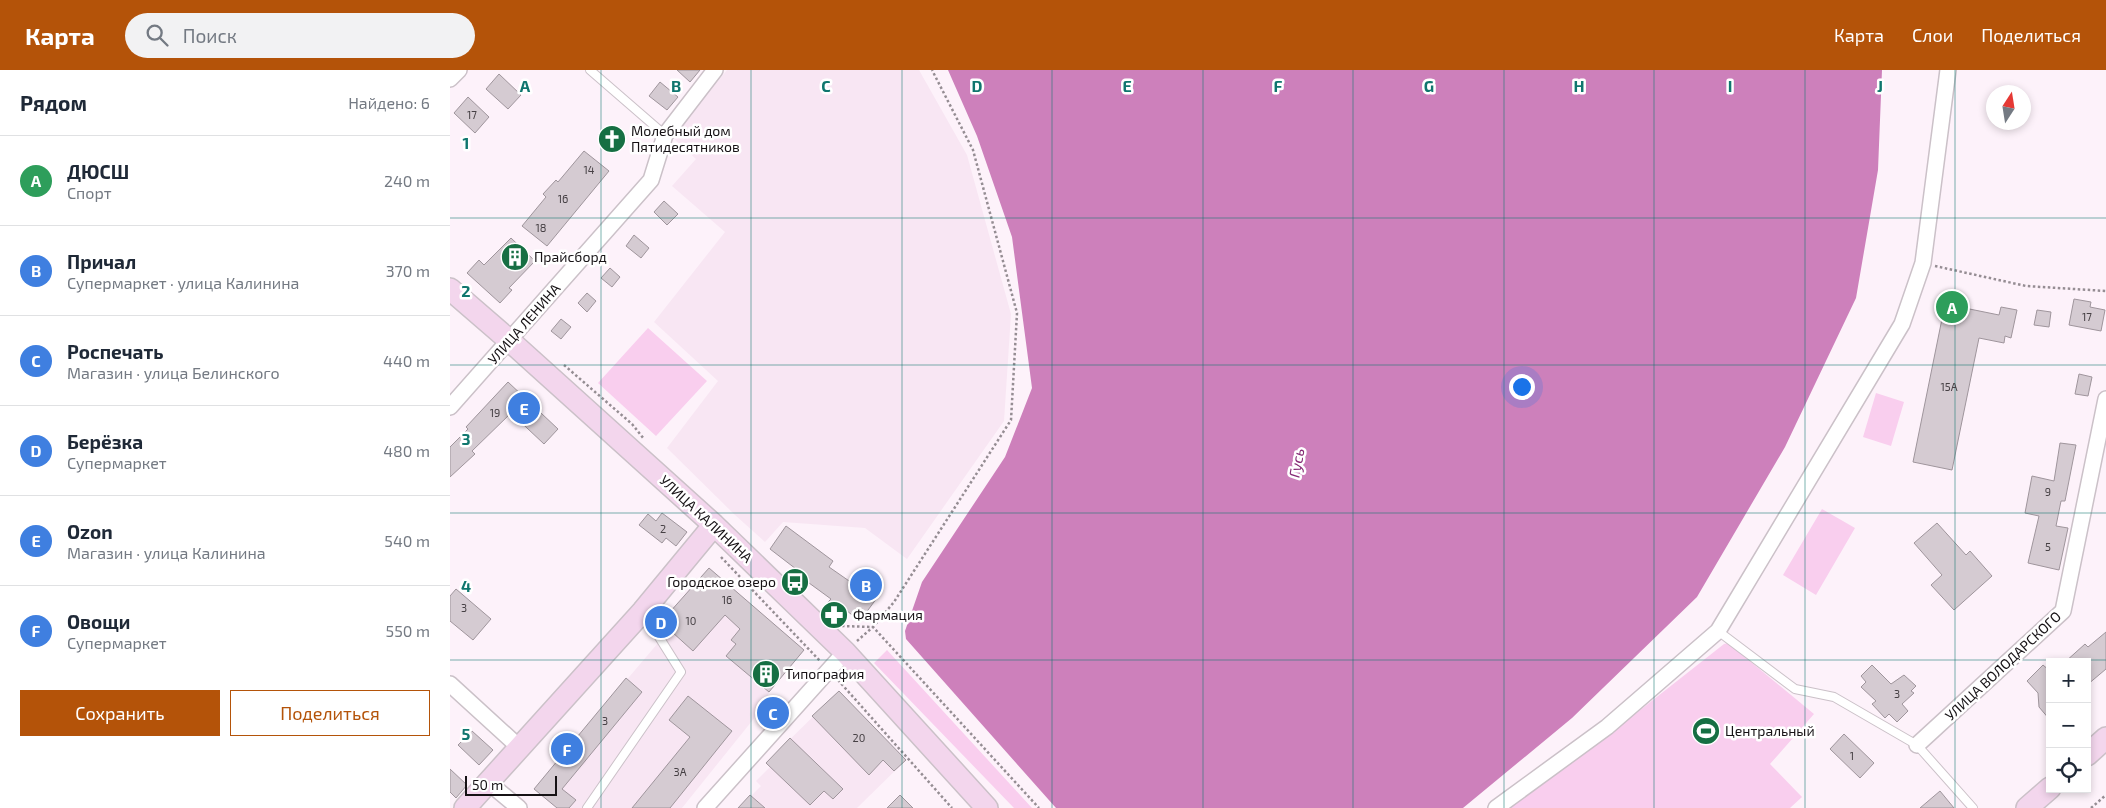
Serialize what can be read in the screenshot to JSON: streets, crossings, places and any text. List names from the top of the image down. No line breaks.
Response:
{"streets":{"main road":["УЛИЦА КАЛИНИНА"],"street":["УЛИЦА ЛЕНИНА","УЛИЦА ВОЛОДАРСКОГО"]},"crossings":[["УЛИЦА ЛЕНИНА","УЛИЦА КАЛИНИНА"]],"water":["Гусь"],"places":{"church":["Молебный дом Пятидесятников"],"building":["Прайсборд","Типография"],"bus stop":["Городское озеро"],"pharmacy":["Фармация"],"sports":["Центральный"]},"house_numbers":["17","14","16","18","17","15А","19","9","2","5","16","3","10","3","3","20","1","3А"],"scale_bar":"50 m","north":"top","page":{"header":"Карта","search":"Поиск","nav":["Карта","Слои","Поделиться"],"heading":["Рядом","Найдено: 6"],"list":[{"mark":"A","name":"ДЮСШ","note":"Спорт","value":"240 m"},{"mark":"B","name":"Причал","note":"Супермаркет · улица Калинина","value":"370 m"},{"mark":"C","name":"Роспечать","note":"Магазин · улица Белинского","value":"440 m"},{"mark":"D","name":"Берёзка","note":"Супермаркет","value":"480 m"},{"mark":"E","name":"Ozon","note":"Магазин · улица Калинина","value":"540 m"},{"mark":"F","name":"Овощи","note":"Супермаркет","value":"550 m"}],"pins":["A","E","B","D","C","F"],"map_buttons":["+","−"],"buttons":["Сохранить","Поделиться"],"scale":"50 m"},"grid":{"columns":["A","B","C","D","E","F","G","H","I","J"],"rows":["1","2","3","4","5"]}}
